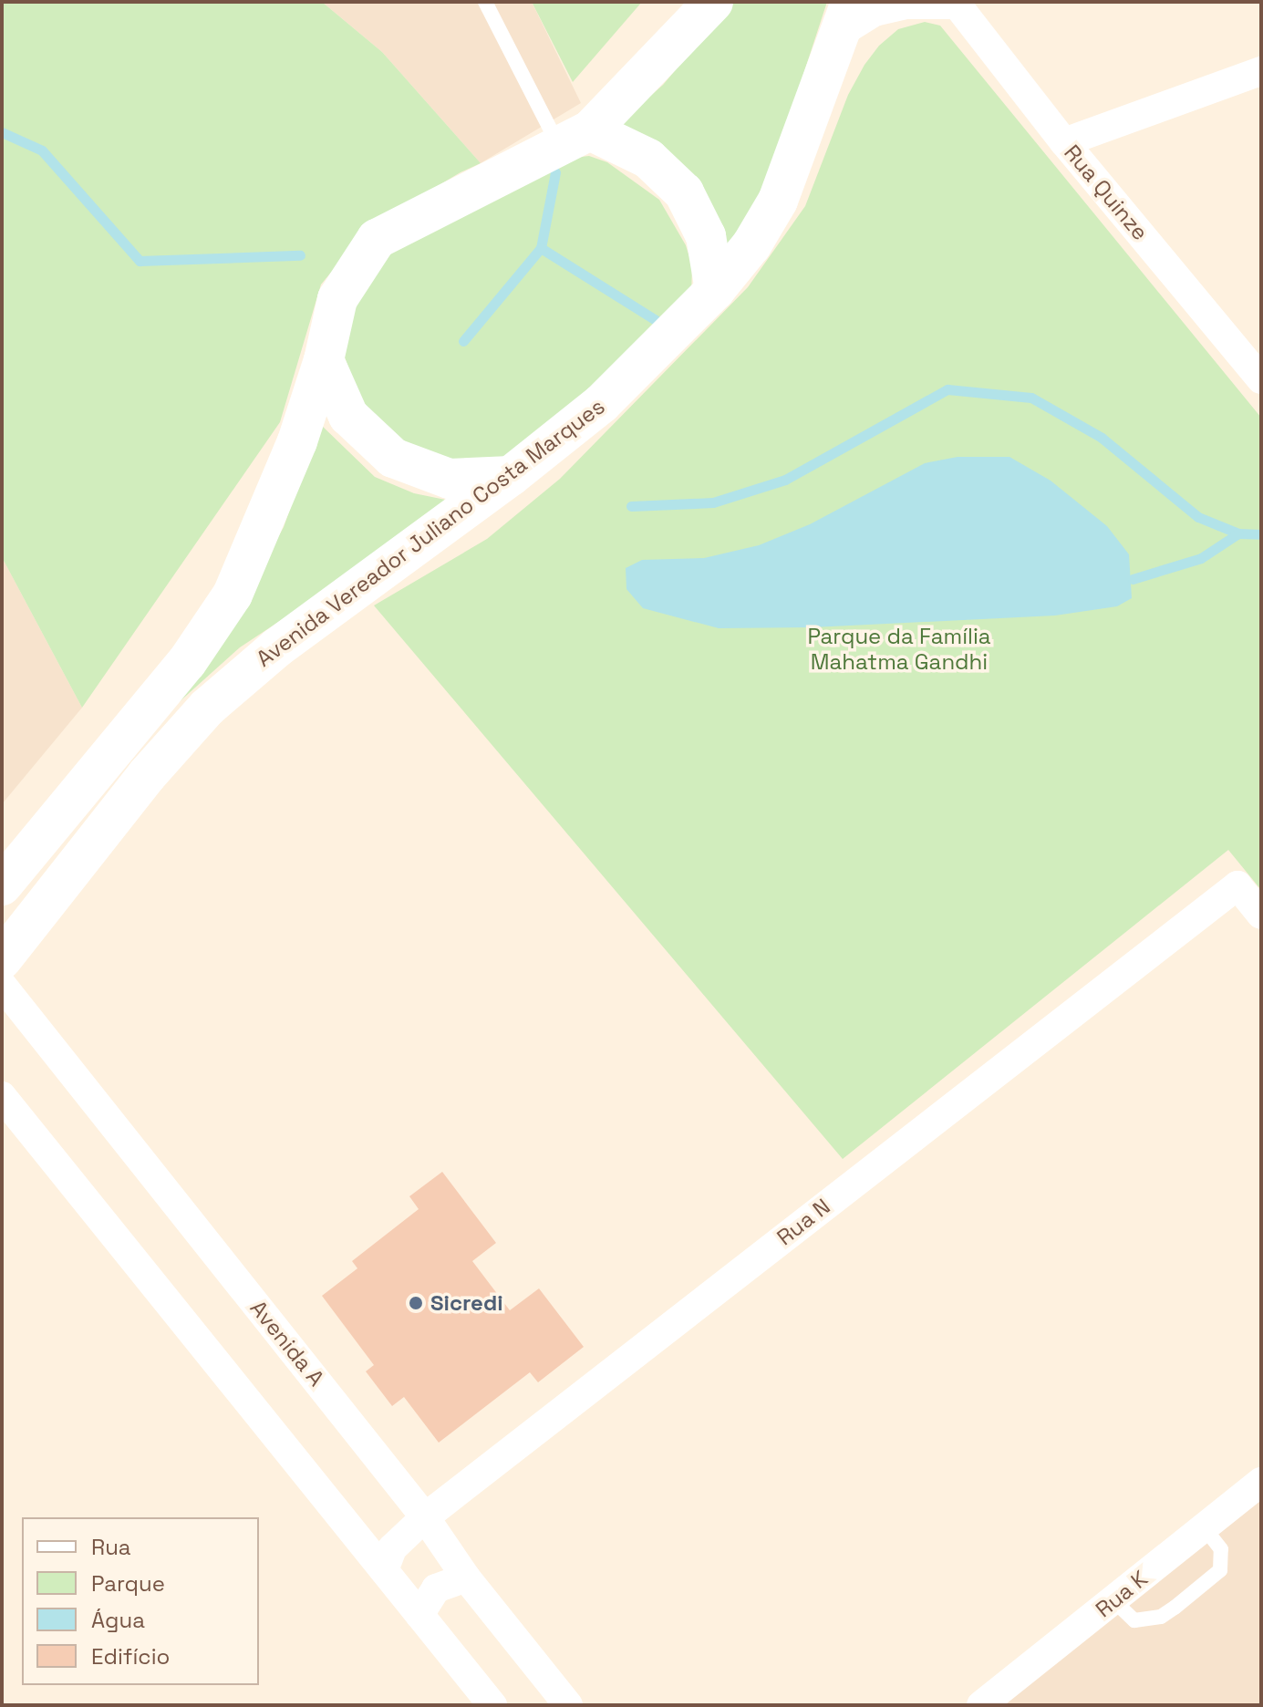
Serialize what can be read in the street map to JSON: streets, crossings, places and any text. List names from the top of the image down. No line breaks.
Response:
{"streets":{"main road":["Avenida Vereador Juliano Costa Marques"],"street":["Rua Quinze","Rua N","Avenida A","Rua K"]},"crossings":[["Rua N","Avenida A"]],"parks":["Parque da Família Mahatma Gandhi"],"places":["Sicredi"],"legend":["Rua","Parque","Água","Edifício"]}
